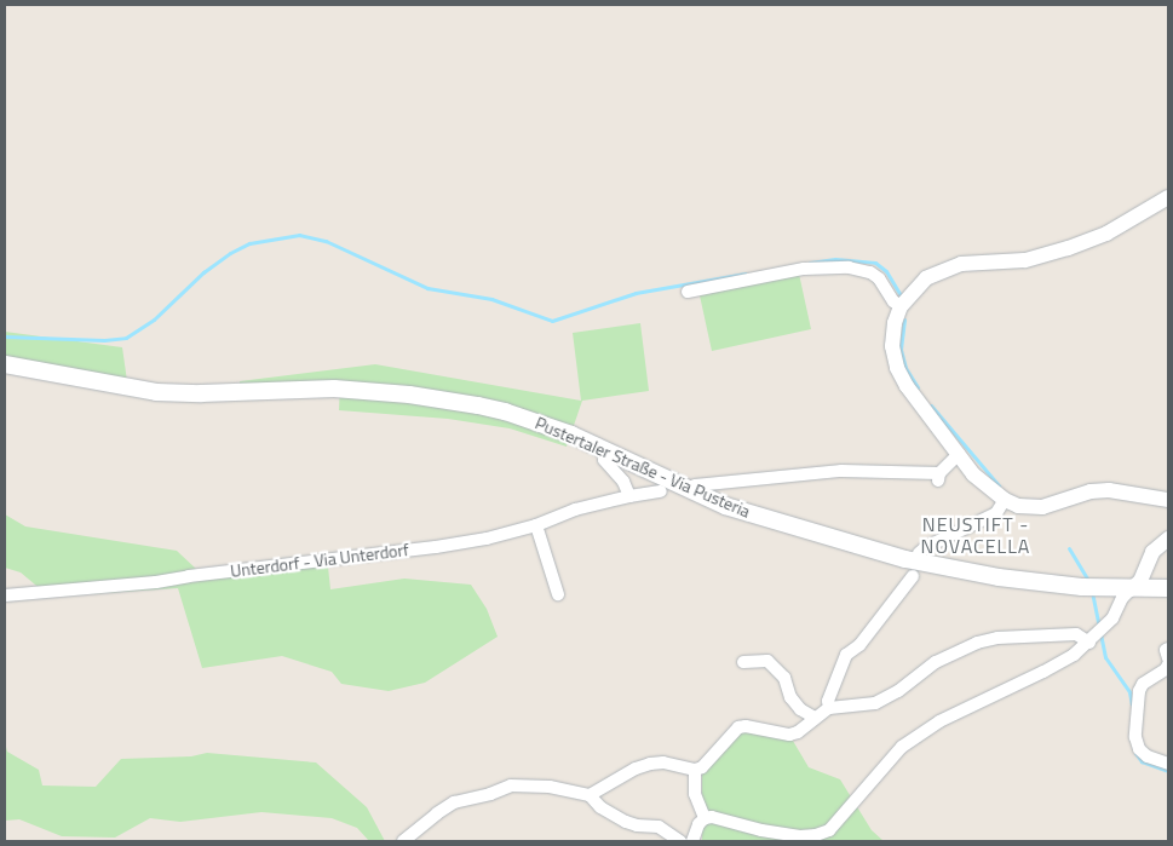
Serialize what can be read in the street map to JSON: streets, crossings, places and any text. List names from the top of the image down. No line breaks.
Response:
{"streets":{"main road":["Pustertaler Straße - Via Pusteria"],"street":["Unterdorf - Via Unterdorf"]},"districts":["NEUSTIFT - NOVACELLA"]}
